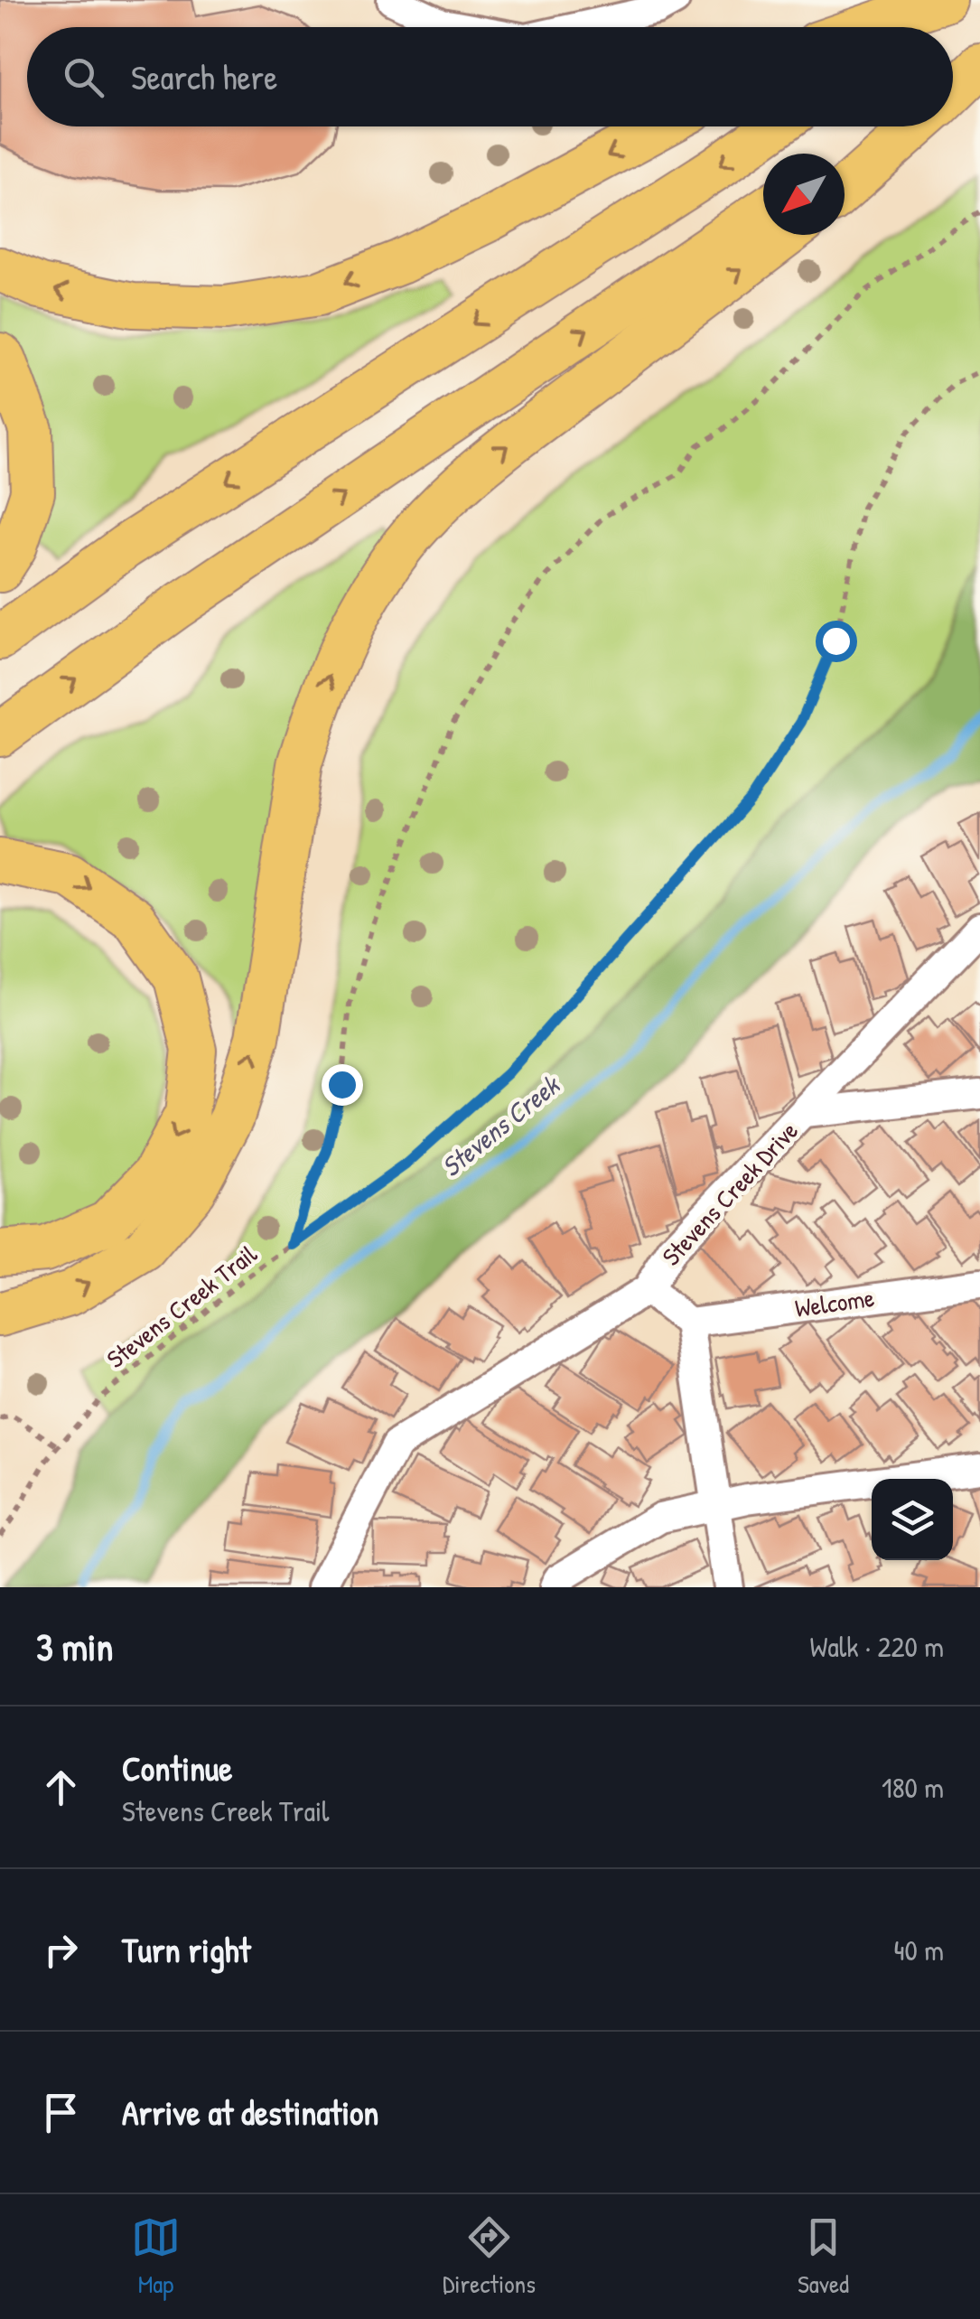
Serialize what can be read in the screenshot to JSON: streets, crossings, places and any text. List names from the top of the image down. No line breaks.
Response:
{"streets":{"street":["Stevens Creek Drive","Welcome"],"path":["Stevens Creek Trail"]},"water":["Stevens Creek"],"north":"bottom left","page":{"search":"Search here","heading":["3 min","Walk · 220 m"],"list":[["Continue","Stevens Creek Trail","180 m"],["Turn right","40 m"],"Arrive at destination"],"nav":["Map","Directions","Saved"]}}
